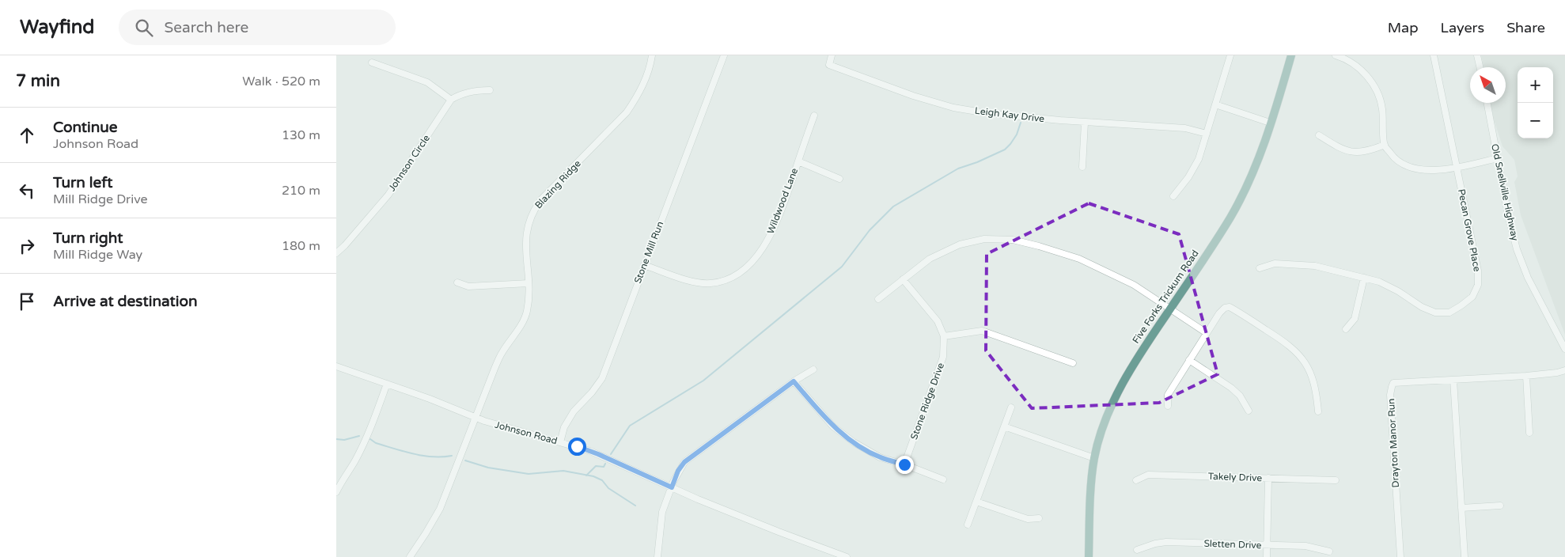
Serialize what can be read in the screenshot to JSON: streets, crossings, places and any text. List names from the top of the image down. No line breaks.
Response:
{"streets":{"main road":["Five Forks Trickum Road"],"street":["Leigh Kay Drive","Johnson Circle","Blazing Ridge","Old Snellville Highway","Wildwood Lane","Pecan Grove Place","Stone Mill Run","Stone Ridge Drive","Johnson Road","Drayton Manor Run","Takely Drive","Sletten Drive"]},"crossings":[["Blazing Ridge","Johnson Road"],["Wildwood Lane","Stone Mill Run"],["Stone Mill Run","Johnson Road"]],"north":"top left","page":{"header":"Wayfind","search":"Search here","nav":["Map","Layers","Share"],"heading":["7 min","Walk · 520 m"],"map_buttons":["+","−"],"list":[["Continue","Johnson Road","130 m"],["Turn left","Mill Ridge Drive","210 m"],["Turn right","Mill Ridge Way","180 m"],"Arrive at destination"]}}
